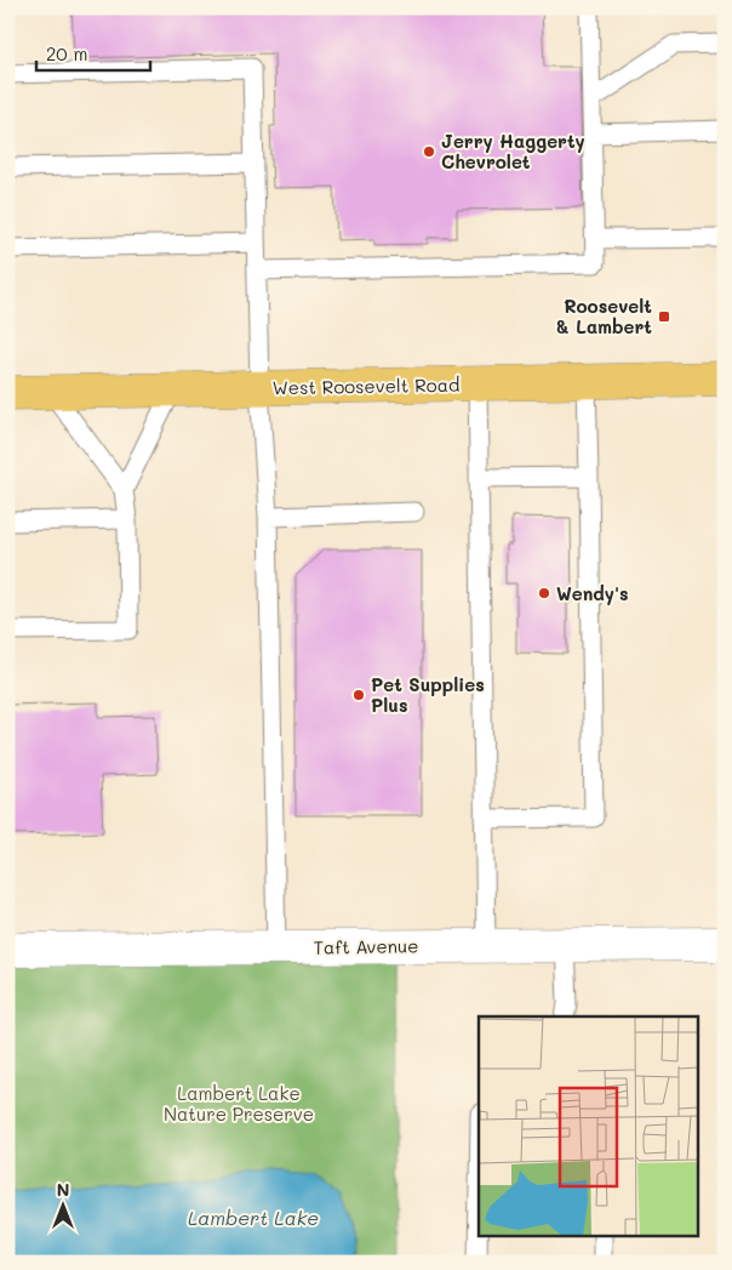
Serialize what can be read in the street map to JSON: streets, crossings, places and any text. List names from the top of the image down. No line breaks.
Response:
{"streets":{"main road":["West Roosevelt Road"],"street":["Taft Avenue"]},"water":["Lambert Lake"],"parks":["Lambert Lake Nature Preserve"],"places":{"other":["Jerry Haggerty Chevrolet","Wendy's","Pet Supplies Plus"],"transit":["Roosevelt & Lambert"]},"scale_bar":"20 m","north":"top"}
